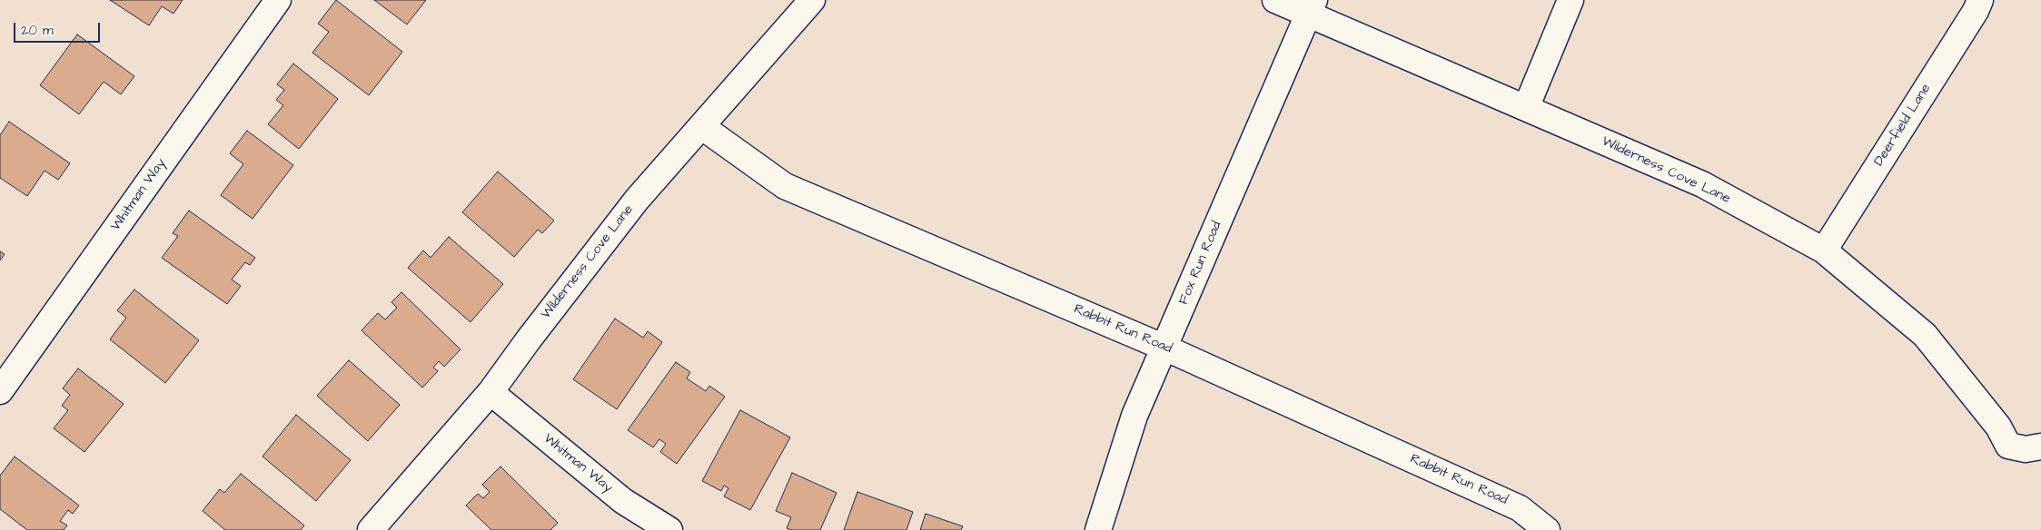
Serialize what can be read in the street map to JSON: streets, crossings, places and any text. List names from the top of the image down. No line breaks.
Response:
{"streets":{"street":["Deerfield Lane","Wilderness Cove Lane","Whitman Way","Fox Run Road","Rabbit Run Road"]},"crossings":[["Deerfield Lane","Wilderness Cove Lane"],["Wilderness Cove Lane","Whitman Way"],["Wilderness Cove Lane","Fox Run Road"],["Wilderness Cove Lane","Rabbit Run Road"],["Fox Run Road","Rabbit Run Road"]],"scale_bar":"20 m"}
